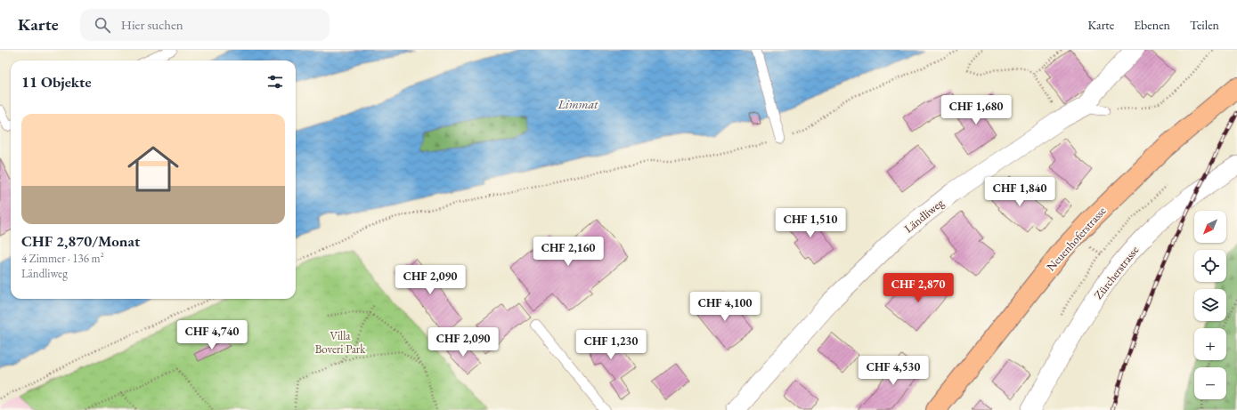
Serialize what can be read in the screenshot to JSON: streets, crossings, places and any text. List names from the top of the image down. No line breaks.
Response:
{"streets":{"main road":["Neuenhoferstrasse"],"street":["Ländliweg","Zürcherstrasse"]},"water":["Limmat"],"parks":["Villa Boveri Park"],"north":"bottom left","page":{"header":"Karte","search":"Hier suchen","nav":["Karte","Ebenen","Teilen"],"heading":"11 Objekte","price":["CHF 1,680","CHF 1,840","CHF 1,510","CHF 2,160","CHF 2,090","CHF 2,870","CHF 4,100","CHF 4,740","CHF 2,090","CHF 1,230","CHF 4,530"],"list":[{"name":"CHF 2,870/Monat","note":"4 Zimmer · 136 m² · Ländliweg"}],"map_buttons":["+","−"]}}
